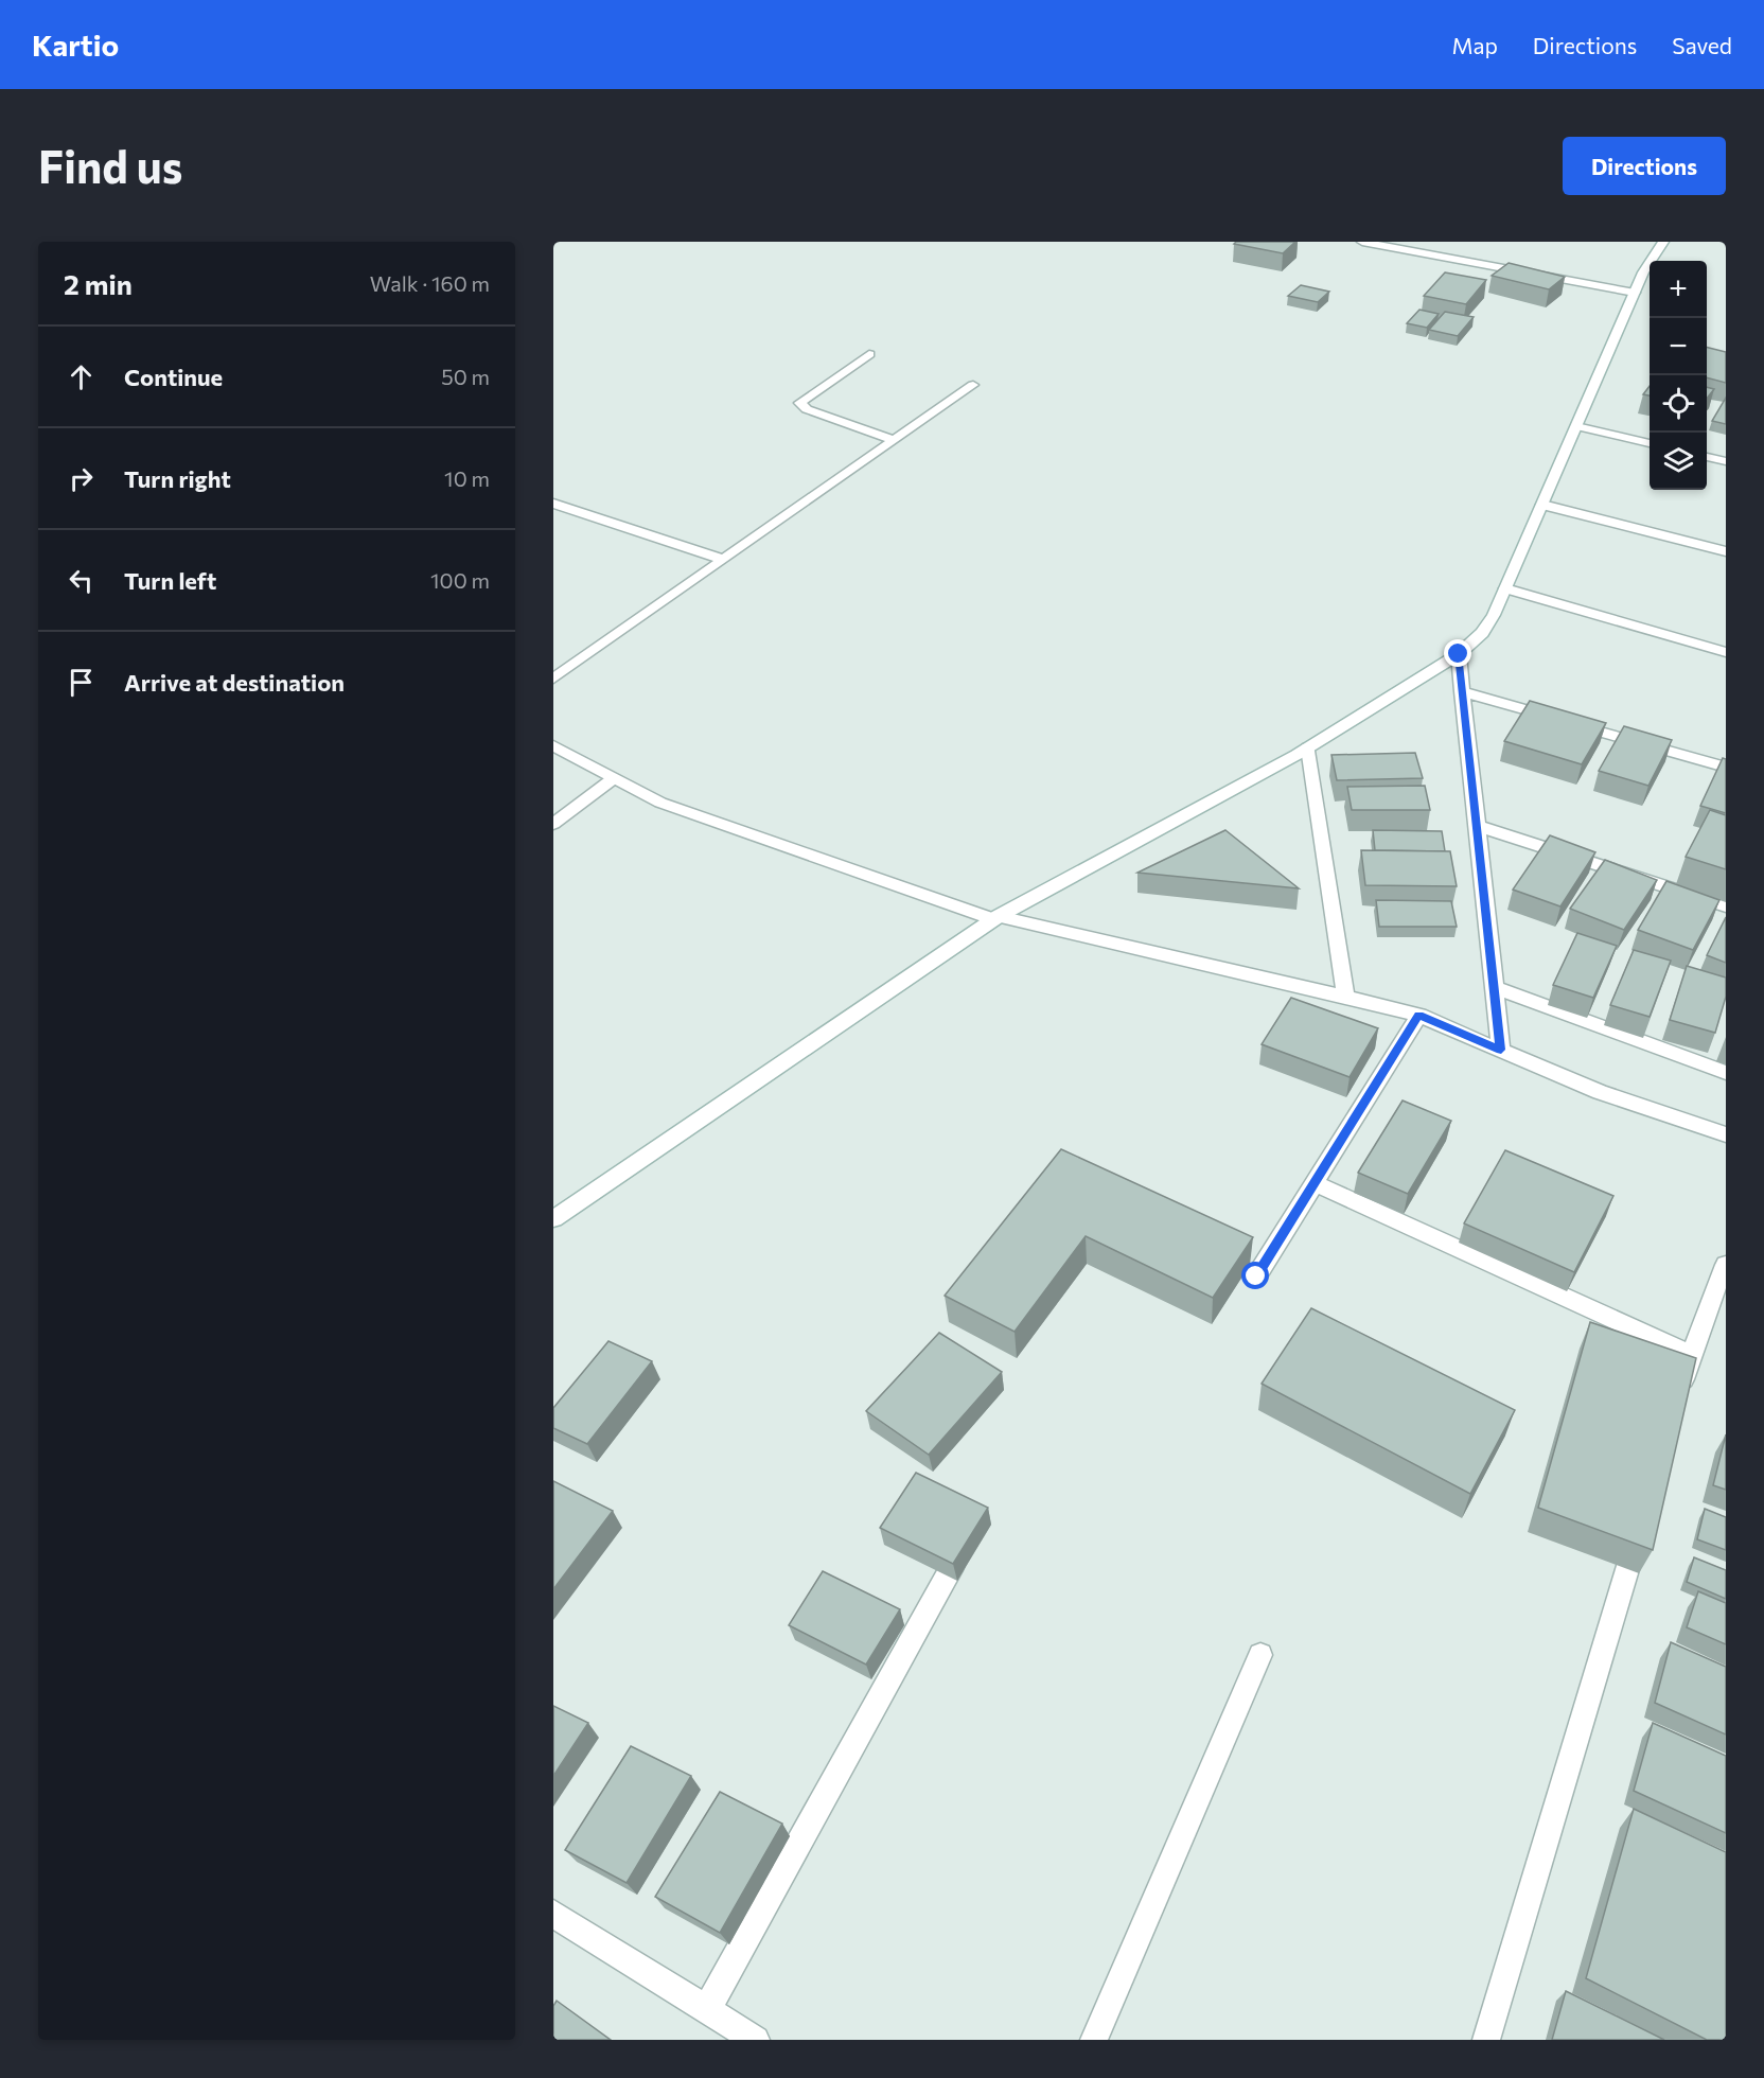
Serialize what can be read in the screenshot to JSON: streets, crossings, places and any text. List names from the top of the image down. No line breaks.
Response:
{"page":{"header":"Kartio","nav":["Map","Directions","Saved"],"buttons":"Directions","title":"Find us","heading":["2 min","Walk · 160 m"],"map_buttons":["+","−"],"list":[["Continue","50 m"],["Turn right","10 m"],["Turn left","100 m"],"Arrive at destination"]}}
